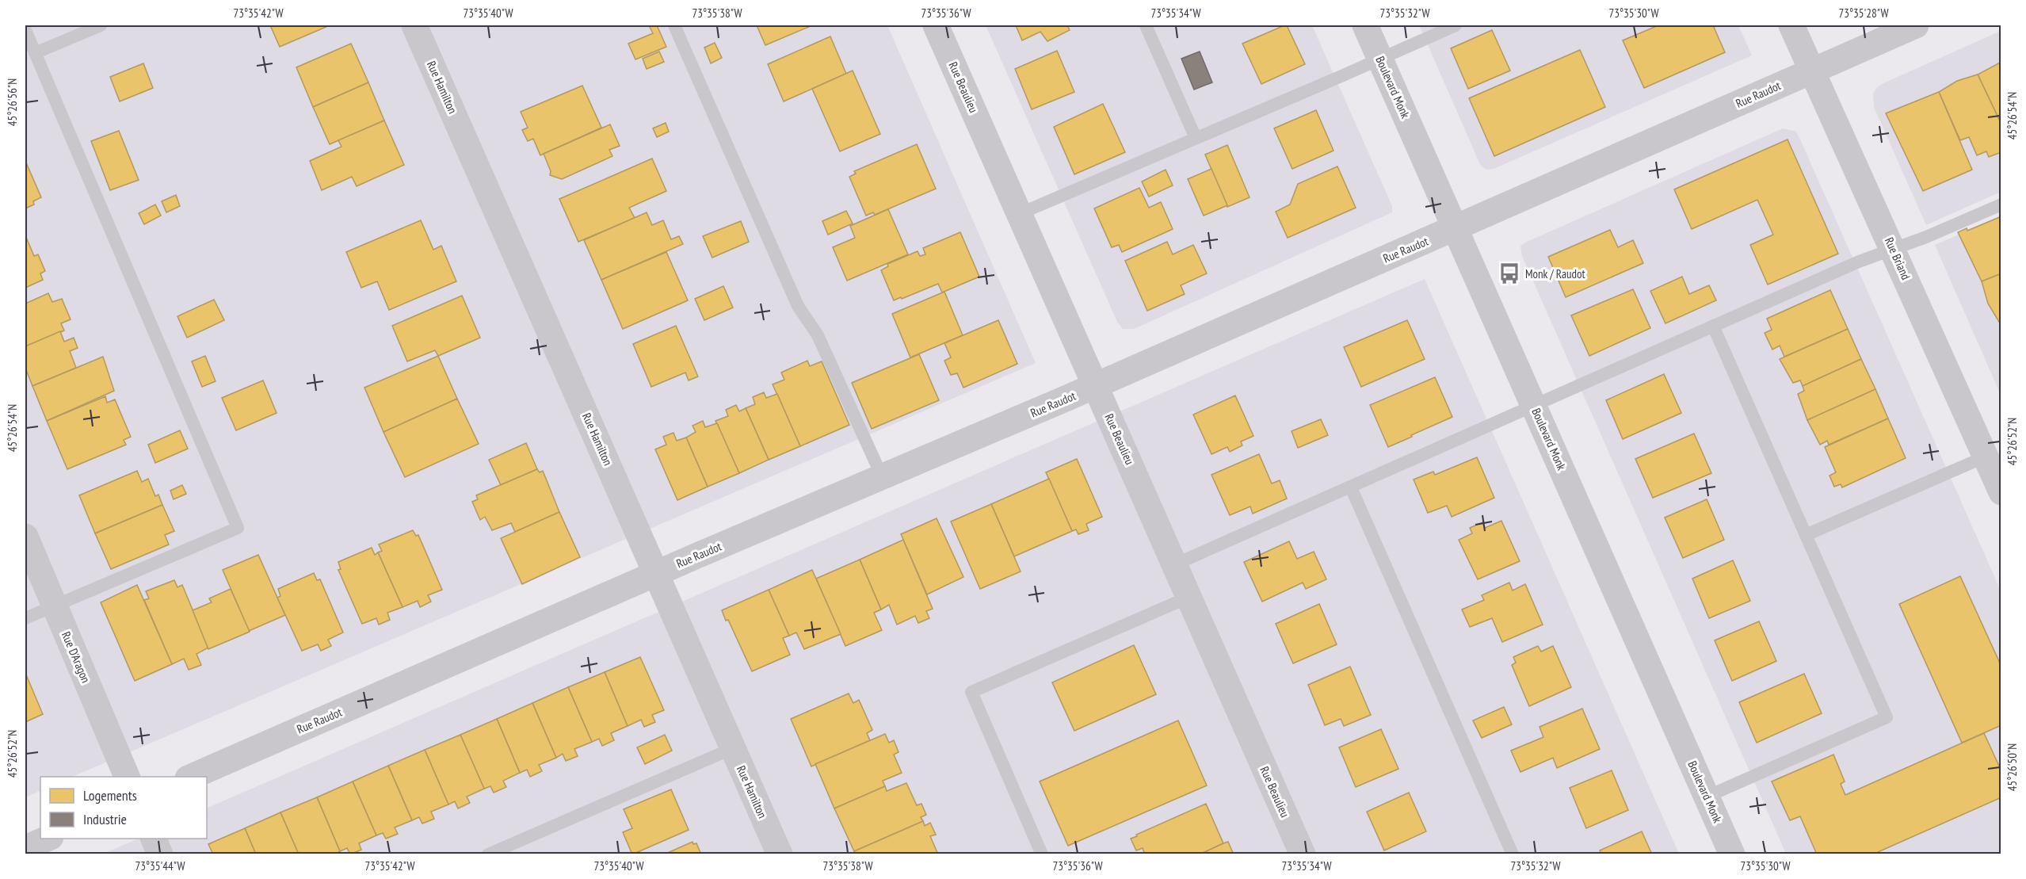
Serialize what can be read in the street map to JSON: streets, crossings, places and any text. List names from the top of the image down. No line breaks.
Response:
{"streets":{"street":["Rue Hamilton","Rue Beaulieu","Boulevard Monk","Rue Raudot","Rue Briand","Rue D'Aragon"]},"crossings":[["Rue Hamilton","Rue Raudot"],["Rue Beaulieu","Rue Raudot"],["Boulevard Monk","Rue Raudot"],["Rue Raudot","Rue Briand"]],"places":{"bus stop":["Monk / Raudot"]},"legend":["Logements","Industrie"],"coordinates":["73°35'42\"W","73°35'40\"W","73°35'38\"W","73°35'36\"W","73°35'34\"W","73°35'32\"W","73°35'30\"W","73°35'28\"W","45°26'56\"N","45°26'54\"N","45°26'52\"N","45°26'50\"N","73°35'44\"W"]}
